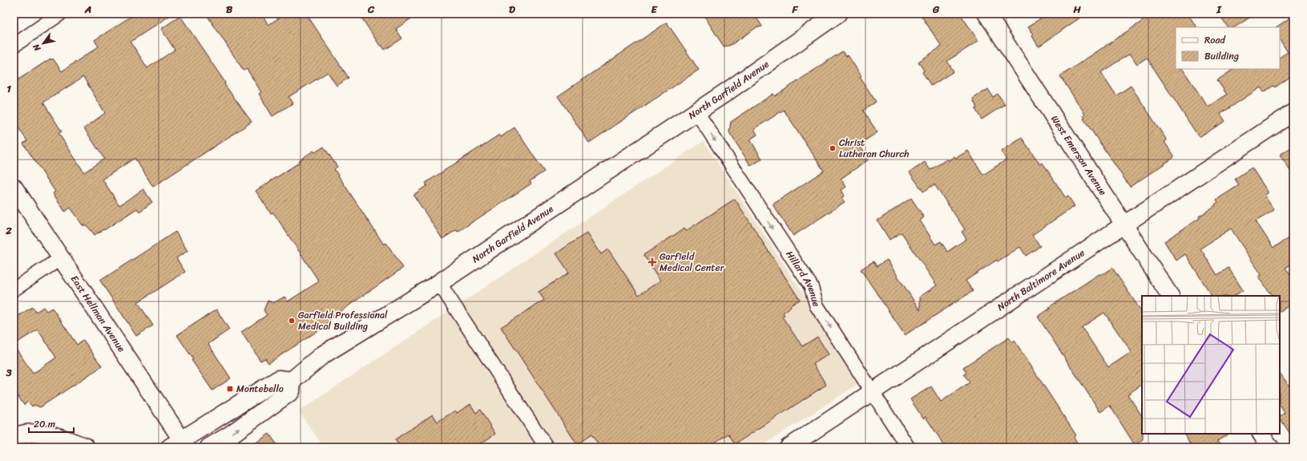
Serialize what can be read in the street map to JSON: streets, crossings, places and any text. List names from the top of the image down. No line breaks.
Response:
{"streets":{"main road":["North Garfield Avenue"],"street":["West Emerson Avenue","Hillard Avenue","North Baltimore Avenue","East Hellman Avenue"]},"crossings":[["North Garfield Avenue","Hillard Avenue"],["West Emerson Avenue","North Baltimore Avenue"],["Hillard Avenue","North Baltimore Avenue"]],"one_way":["Hillard Avenue"],"places":{"other":["Christ Lutheran Church","Garfield Professional Medical Building"],"health":["Garfield Medical Center"],"transit":["Montebello"]},"legend":["Road","Building"],"scale_bar":"20 m","north":"bottom left","grid":{"columns":["A","B","C","D","E","F","G","H","I"],"rows":["1","2","3"]}}
